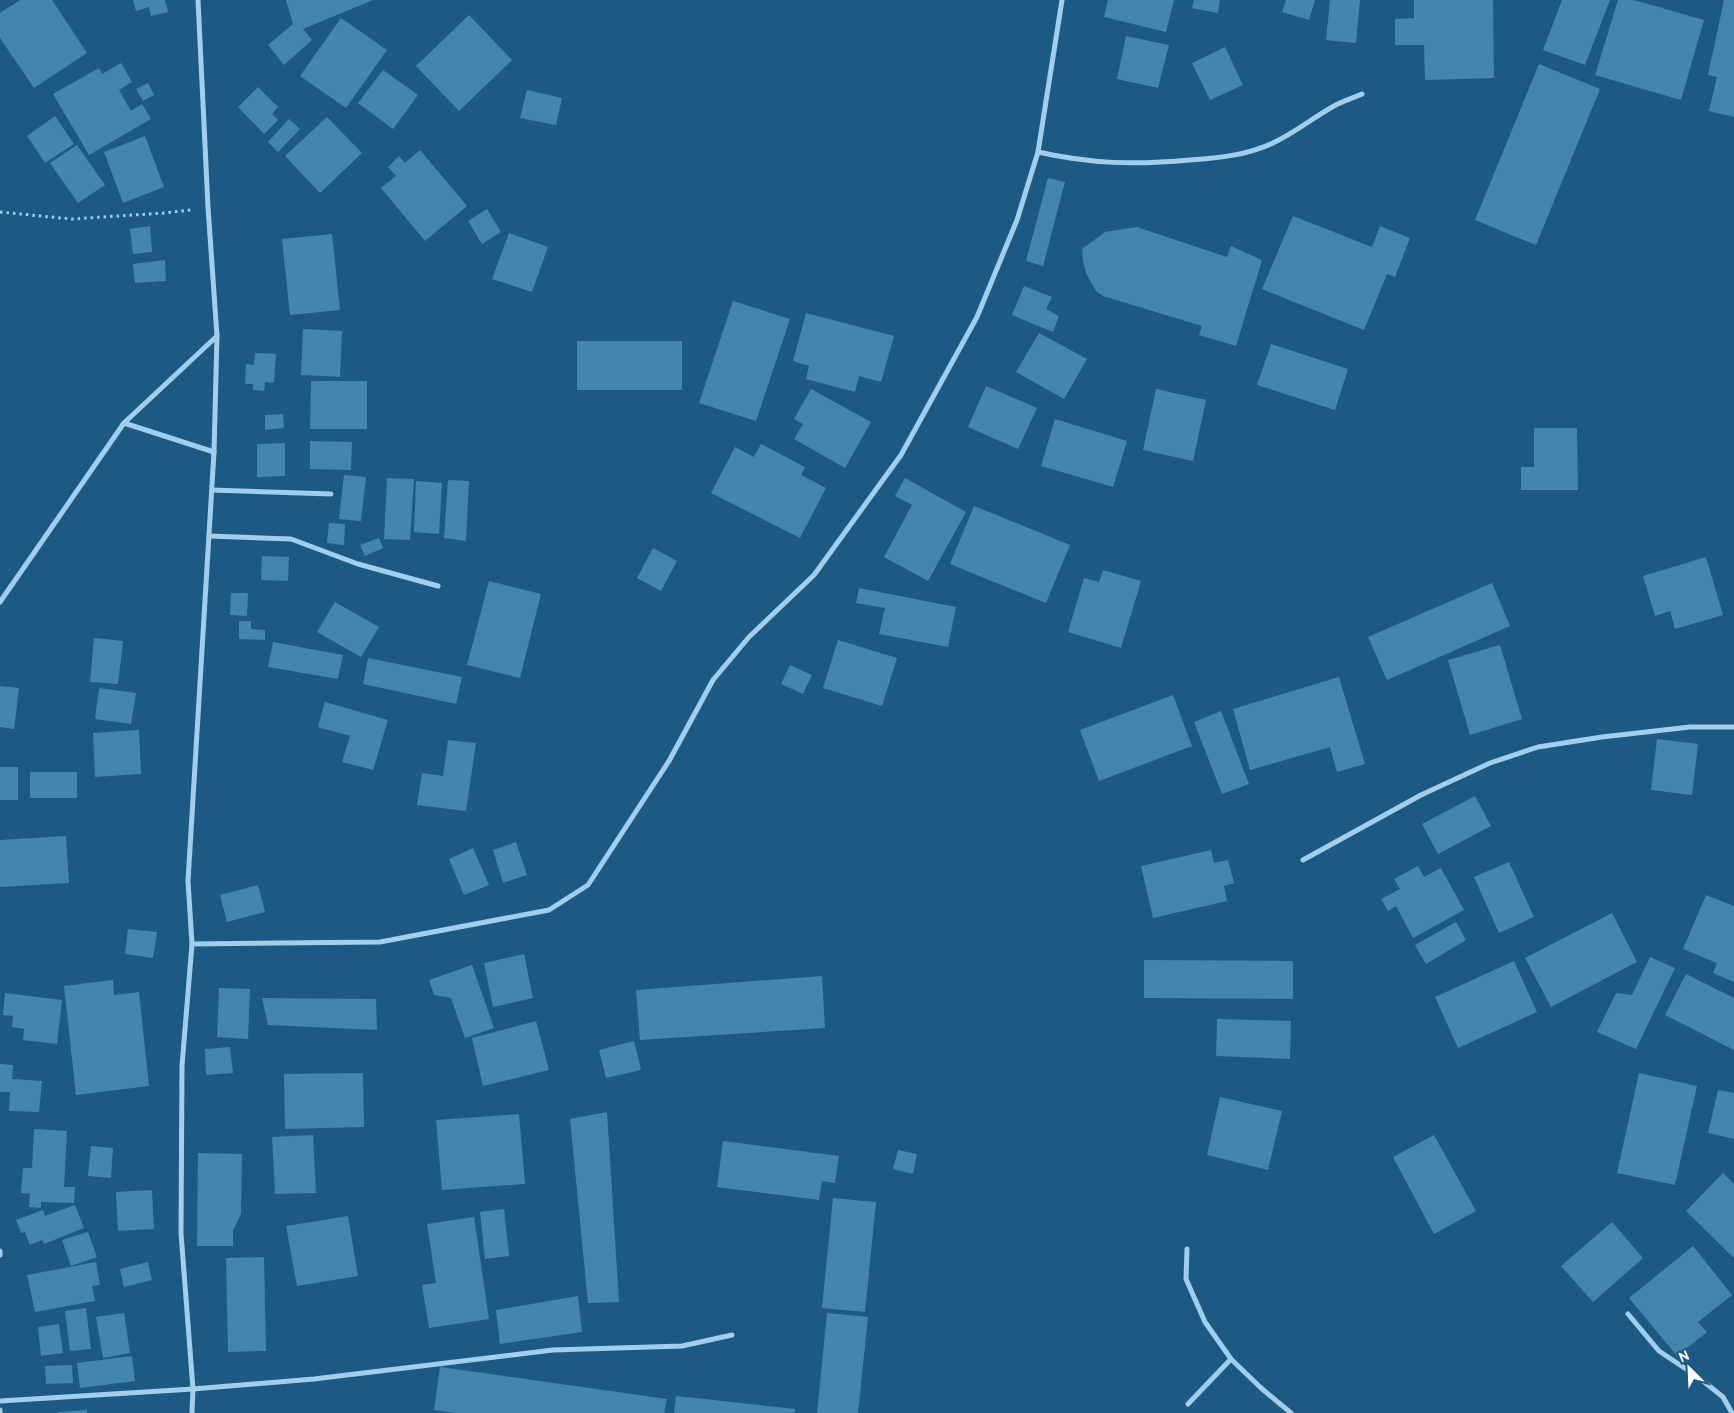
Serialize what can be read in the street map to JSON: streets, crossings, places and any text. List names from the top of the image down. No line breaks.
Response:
{"north":"top left"}
